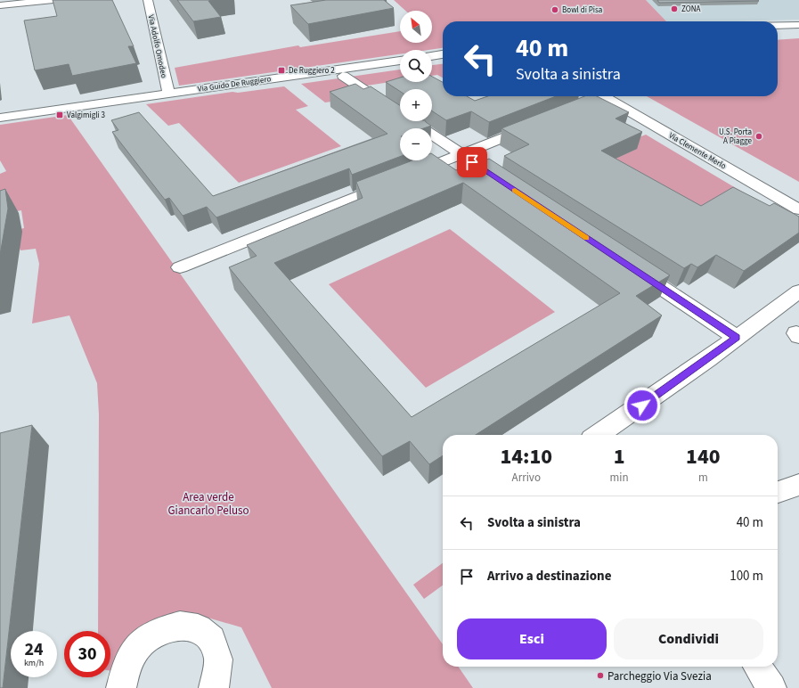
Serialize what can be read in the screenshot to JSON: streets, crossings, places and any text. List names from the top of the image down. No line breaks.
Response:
{"streets":{"street":["Via Adolfo Omodeo","Via Guido De Ruggiero","Via Clemente Merlo"]},"crossings":[["Via Adolfo Omodeo","Via Guido De Ruggiero"]],"parks":["Area verde Giancarlo Peluso"],"places":{"other":["ZONA","Bowl di Pisa","U.S. Porta A Piagge","Parcheggio Via Svezia"],"transit":["De Ruggiero 2","Valgimigli 3"]},"north":"top left","page":{"map_buttons":["+","−"],"turn":["40 m","Svolta a sinistra"],"eta":["14:10","Arrivo","1","min","140","m"],"list":[{"name":"Svolta a sinistra","value":"40 m"},{"name":"Arrivo a destinazione","value":"100 m"}],"buttons":["Esci","Condividi"],"speed":"24 km/h","limit":"30"}}
